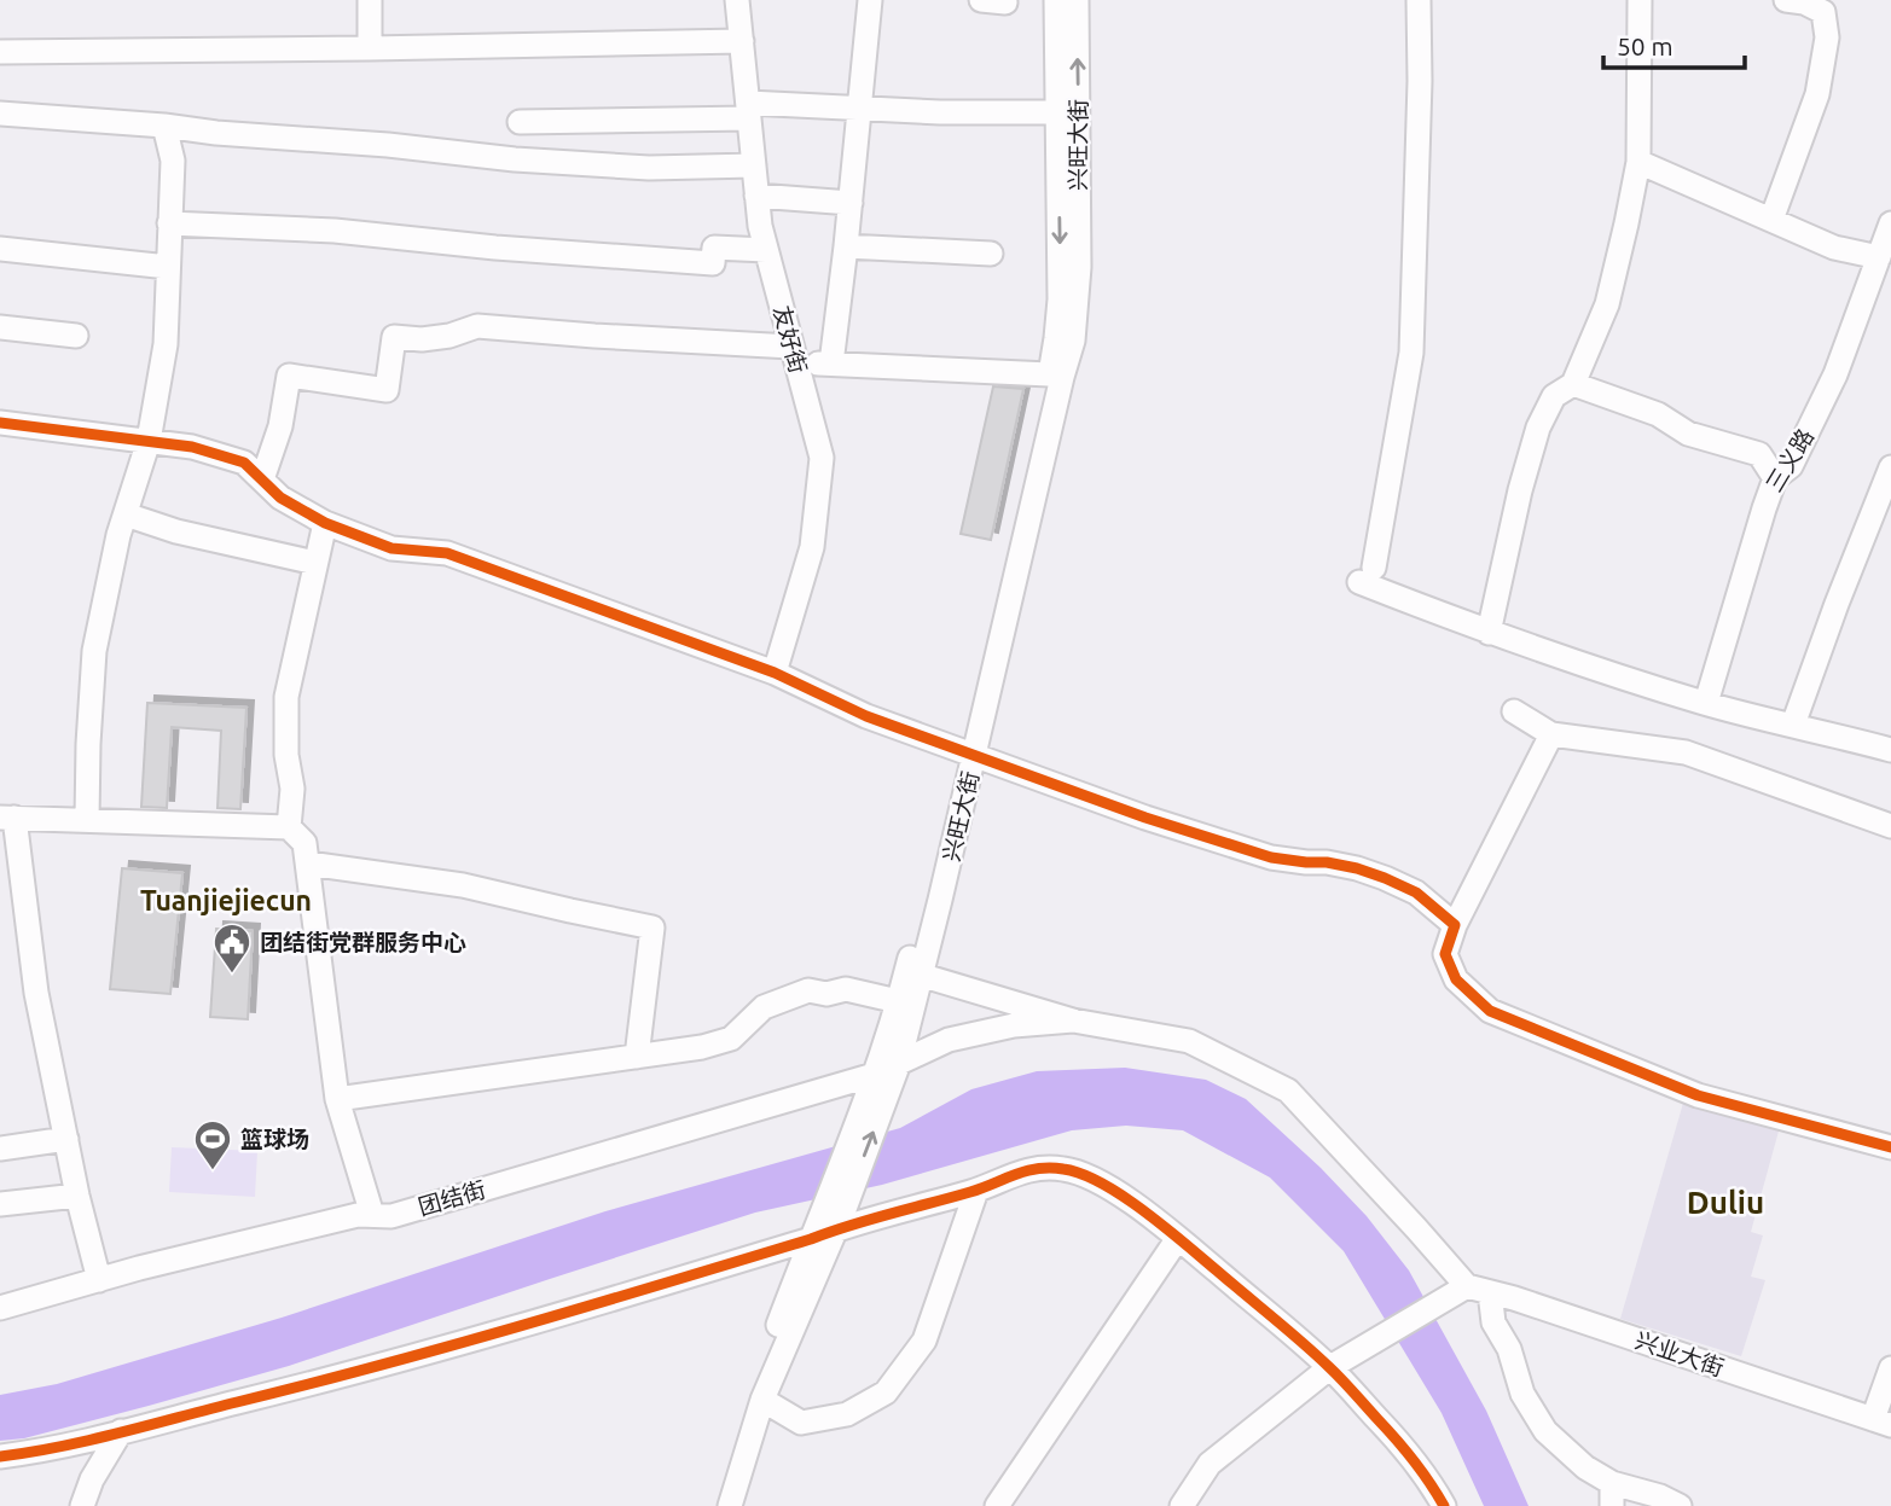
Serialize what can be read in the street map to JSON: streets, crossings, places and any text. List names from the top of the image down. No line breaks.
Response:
{"streets":{"street":["兴旺大街","友好街","三义路","团结街","兴业大街"]},"crossings":[["兴旺大街","团结街"]],"districts":["Tuanjiejiecun","Duliu"],"places":{"public building":["团结街党群服务中心"],"sports":["篮球场"]},"scale_bar":"50 m"}
